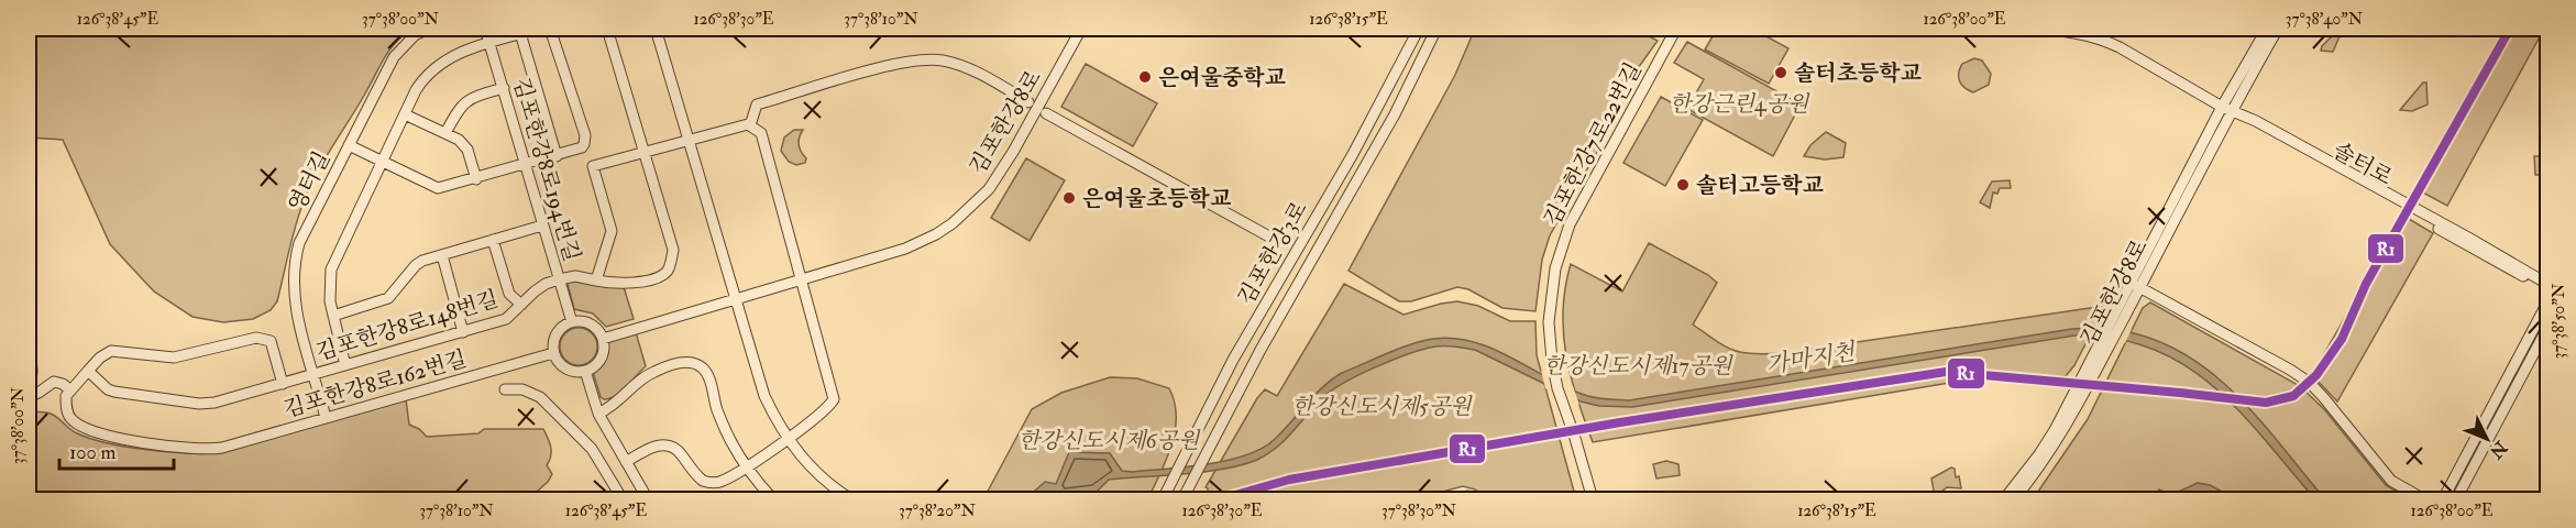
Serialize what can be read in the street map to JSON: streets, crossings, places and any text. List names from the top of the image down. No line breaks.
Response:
{"streets":{"street":["김포한강8로","김포한강7로22번길","솔터로","김포한강8로194번길","영터길","김포한강3로","김포한강8로148번길","김포한강8로162번길"]},"crossings":[["김포한강8로","솔터로"],["김포한강8로194번길","김포한강8로148번길"],["김포한강8로194번길","김포한강8로162번길"],["영터길","김포한강8로148번길"],["영터길","김포한강8로162번길"]],"water":["가마지천"],"parks":["한강근린4공원","한강신도시제17공원","한강신도시제5공원","한강신도시제6공원"],"places":["솔터초등학교","은여울중학교","솔터고등학교","은여울초등학교"],"lines":["transit line R1"],"scale_bar":"100 m","north":"bottom right","coordinates":["126°38'45\"E","37°38'00\"N","126°38'30\"E","37°38'10\"N","126°38'15\"E","126°38'00\"E","37°38'40\"N","37°38'50\"N","37°38'20\"N","37°38'30\"N"]}
